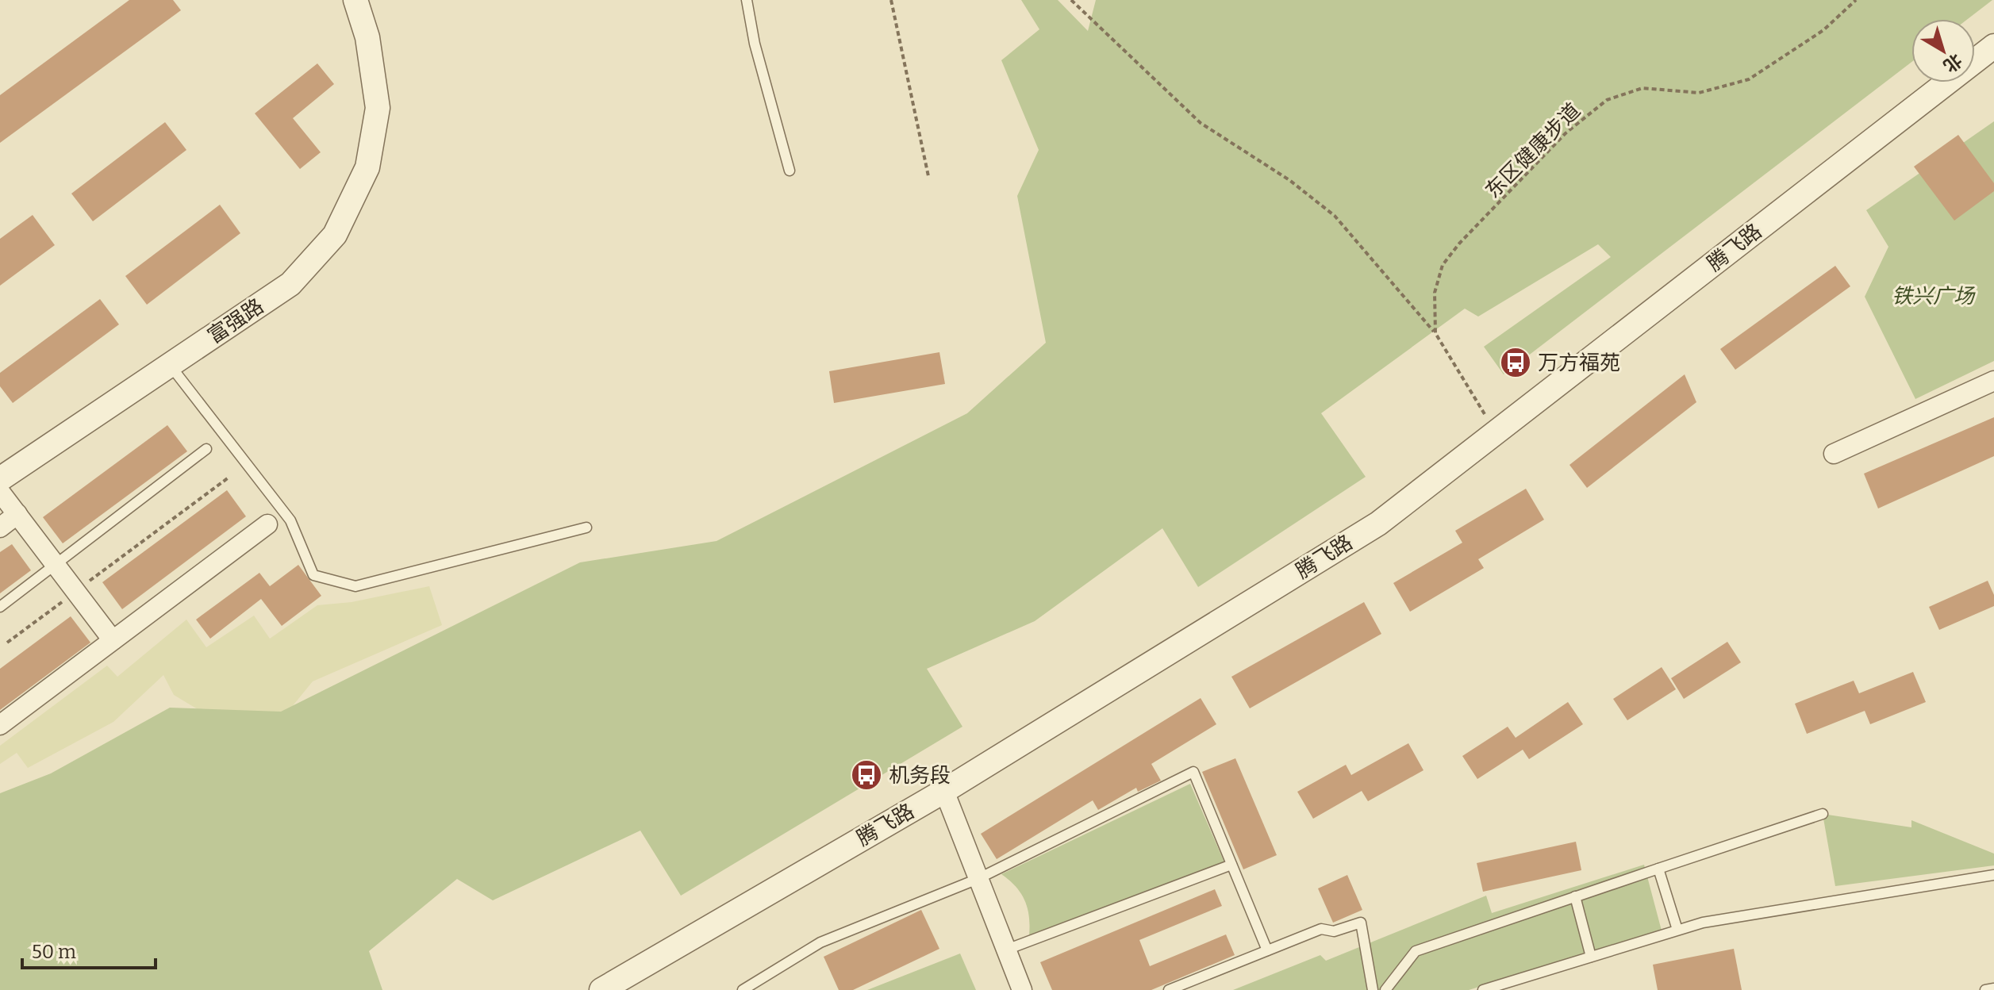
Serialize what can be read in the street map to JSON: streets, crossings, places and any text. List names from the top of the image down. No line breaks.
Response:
{"streets":{"street":["腾飞路","富强路"],"path":["东区健康步道"]},"parks":["铁兴广场"],"places":{"bus stop":["万方福苑","机务段"]},"scale_bar":"50 m","north":"bottom right"}
